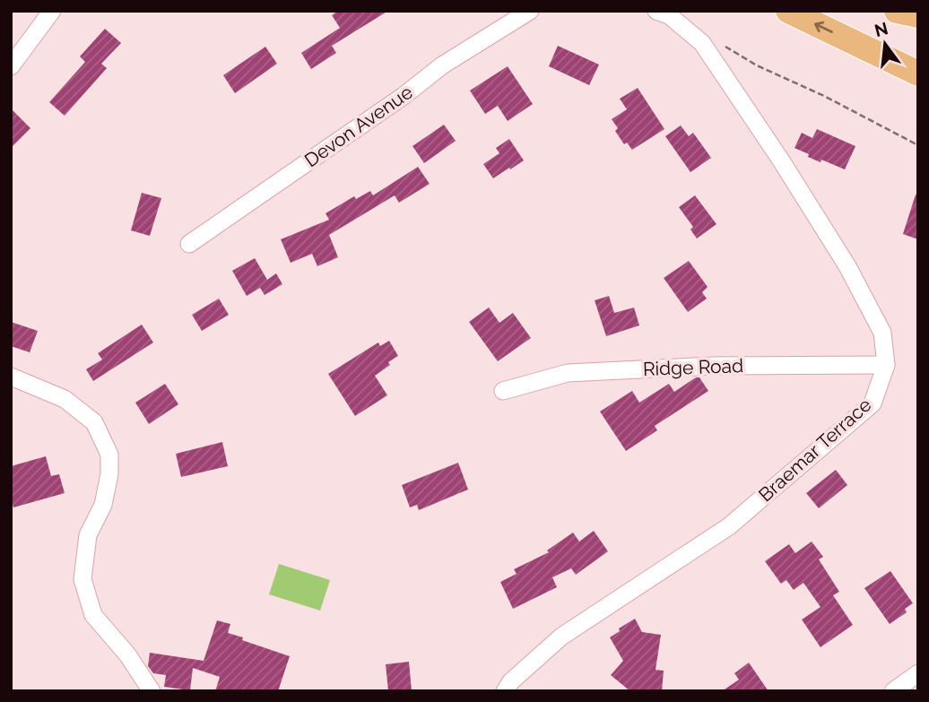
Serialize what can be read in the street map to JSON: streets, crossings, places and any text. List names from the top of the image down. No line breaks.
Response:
{"streets":{"street":["Devon Avenue","Ridge Road","Braemar Terrace"]},"crossings":[["Ridge Road","Braemar Terrace"]],"north":"top"}
